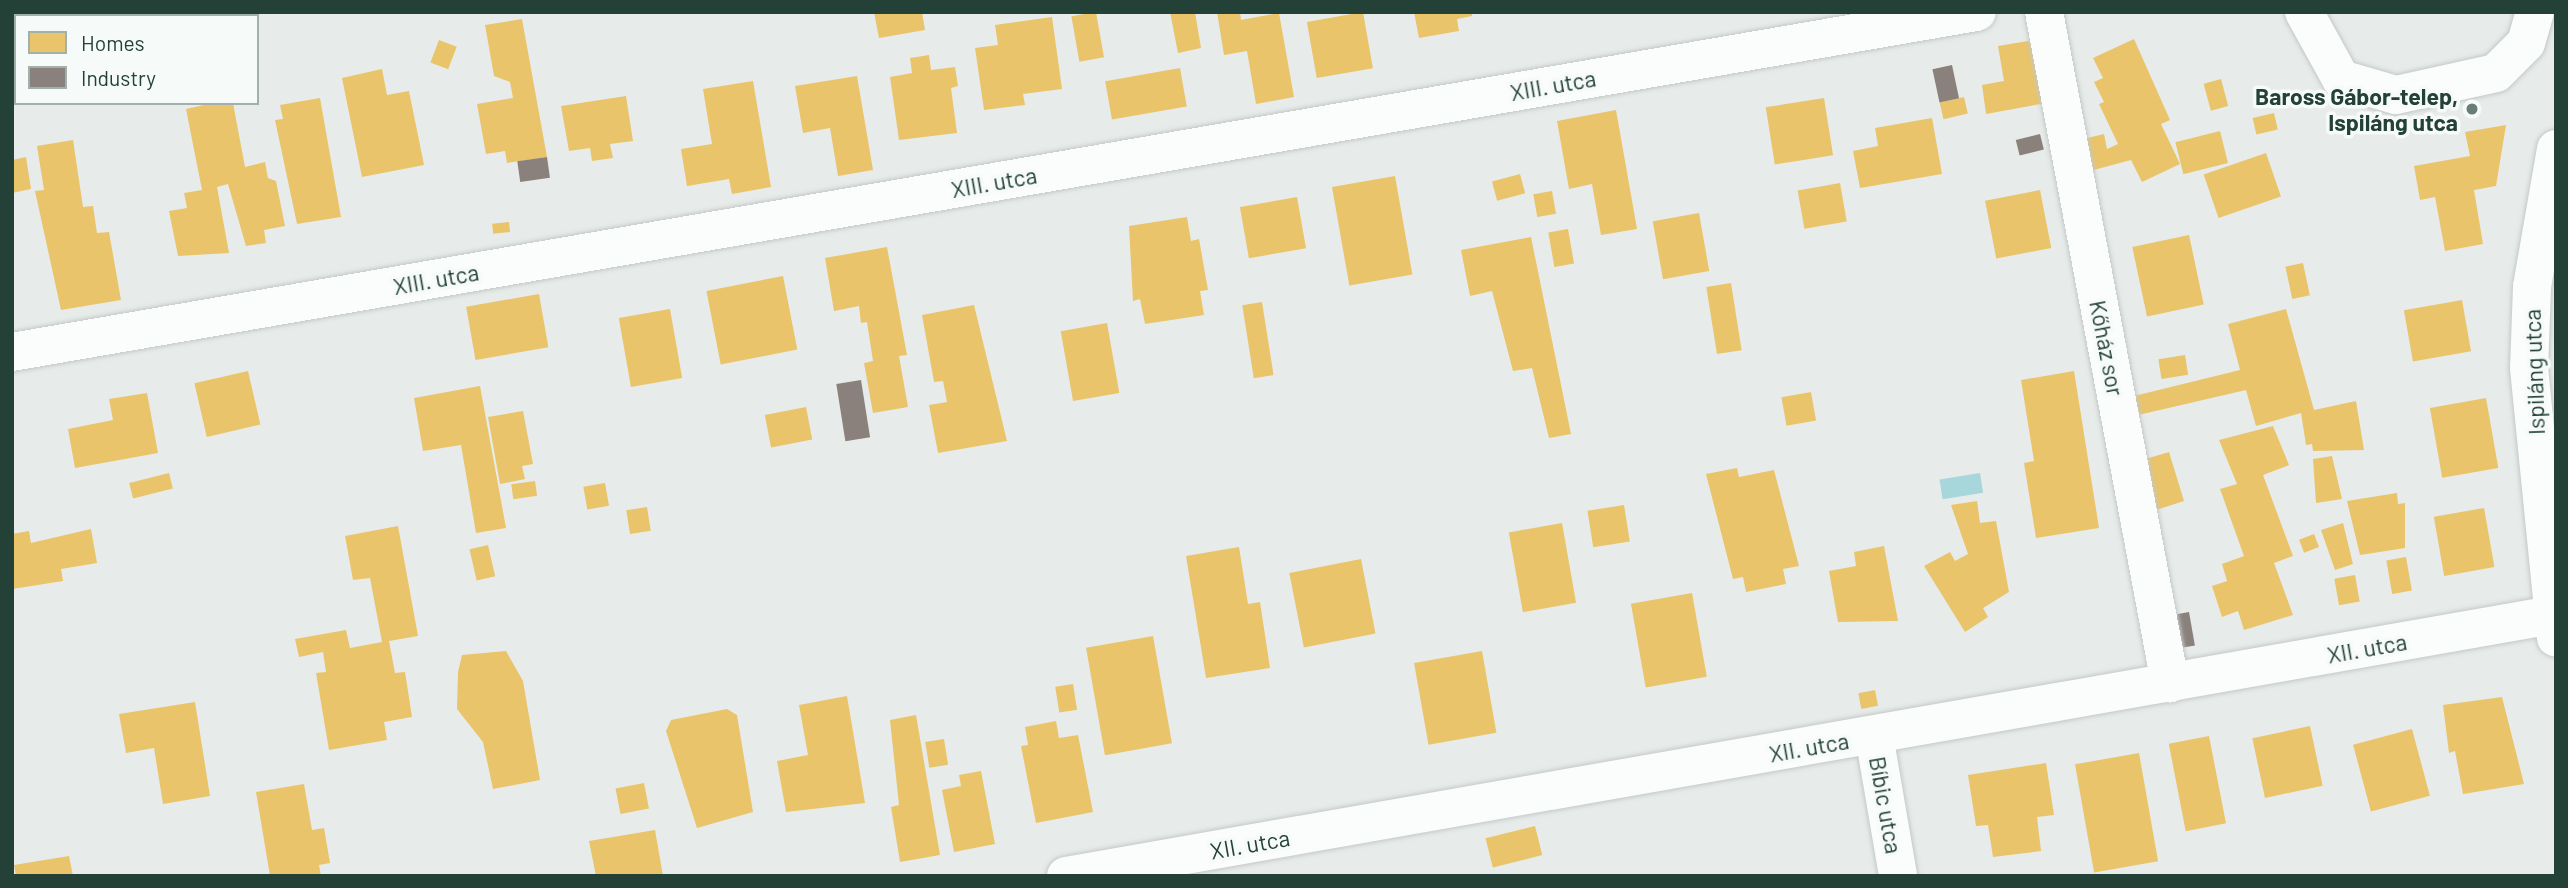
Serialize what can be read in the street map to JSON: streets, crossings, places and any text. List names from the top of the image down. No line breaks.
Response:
{"streets":{"street":["XIII. utca","Kőház sor","Ispiláng utca","XII. utca","Bíbic utca"]},"crossings":[["Kőház sor","XII. utca"],["Ispiláng utca","XII. utca"],["XII. utca","Bíbic utca"]],"places":["Baross Gábor-telep, Ispiláng utca"],"legend":["Homes","Industry"]}
